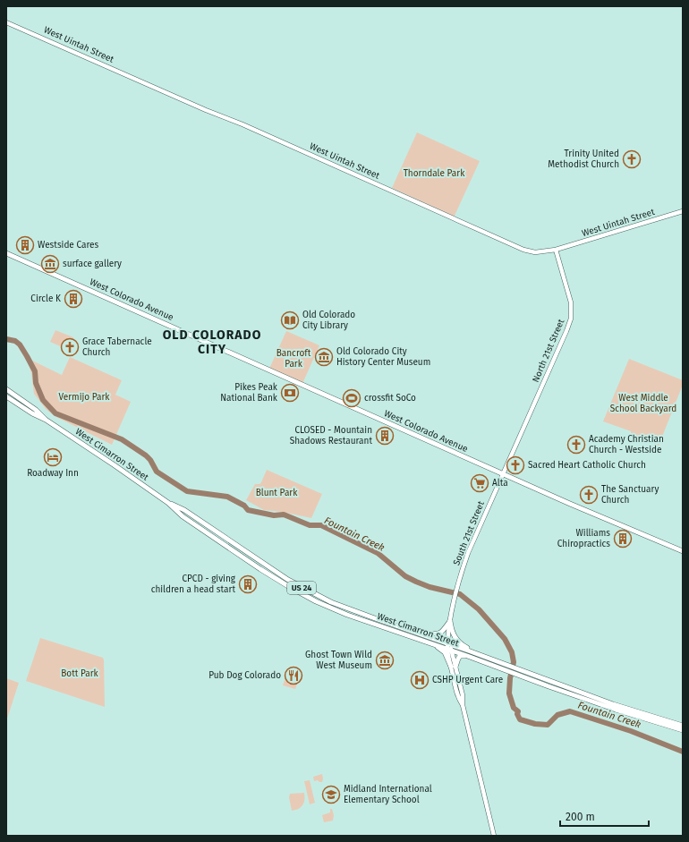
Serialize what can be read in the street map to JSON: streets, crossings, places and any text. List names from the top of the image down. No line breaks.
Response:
{"streets":{"main road":["West Uintah Street","West Colorado Avenue","North 21st Street","West Cimarron Street","South 21st Street","US 24"]},"crossings":[["West Uintah Street","North 21st Street"],["West Colorado Avenue","South 21st Street"],["North 21st Street","South 21st Street"],["West Cimarron Street","South 21st Street"]],"districts":["OLD COLORADO CITY"],"water":["Fountain Creek"],"parks":["Thorndale Park","Bancroft Park","Vermijo Park","West Middle School Backyard","Blunt Park","Bott Park"],"places":{"church":["Trinity United Methodist Church","Grace Tabernacle Church","Academy Christian Church - Westside","Sacred Heart Catholic Church","The Sanctuary Church"],"building":["Westside Cares","Circle K","CLOSED - Mountain Shadows Restaurant","Williams Chiropractics","CPCD - giving children a head start"],"museum":["surface gallery","Old Colorado City History Center Museum","Ghost Town Wild West Museum"],"library":["Old Colorado City Library"],"bank":["Pikes Peak National Bank"],"sports":["crossfit SoCo"],"hotel":["Roadway Inn"],"supermarket":["Alta"],"restaurant":["Pub Dog Colorado"],"hospital":["CSHP Urgent Care"],"school or university":["Midland International Elementary School"]},"scale_bar":"200 m"}
